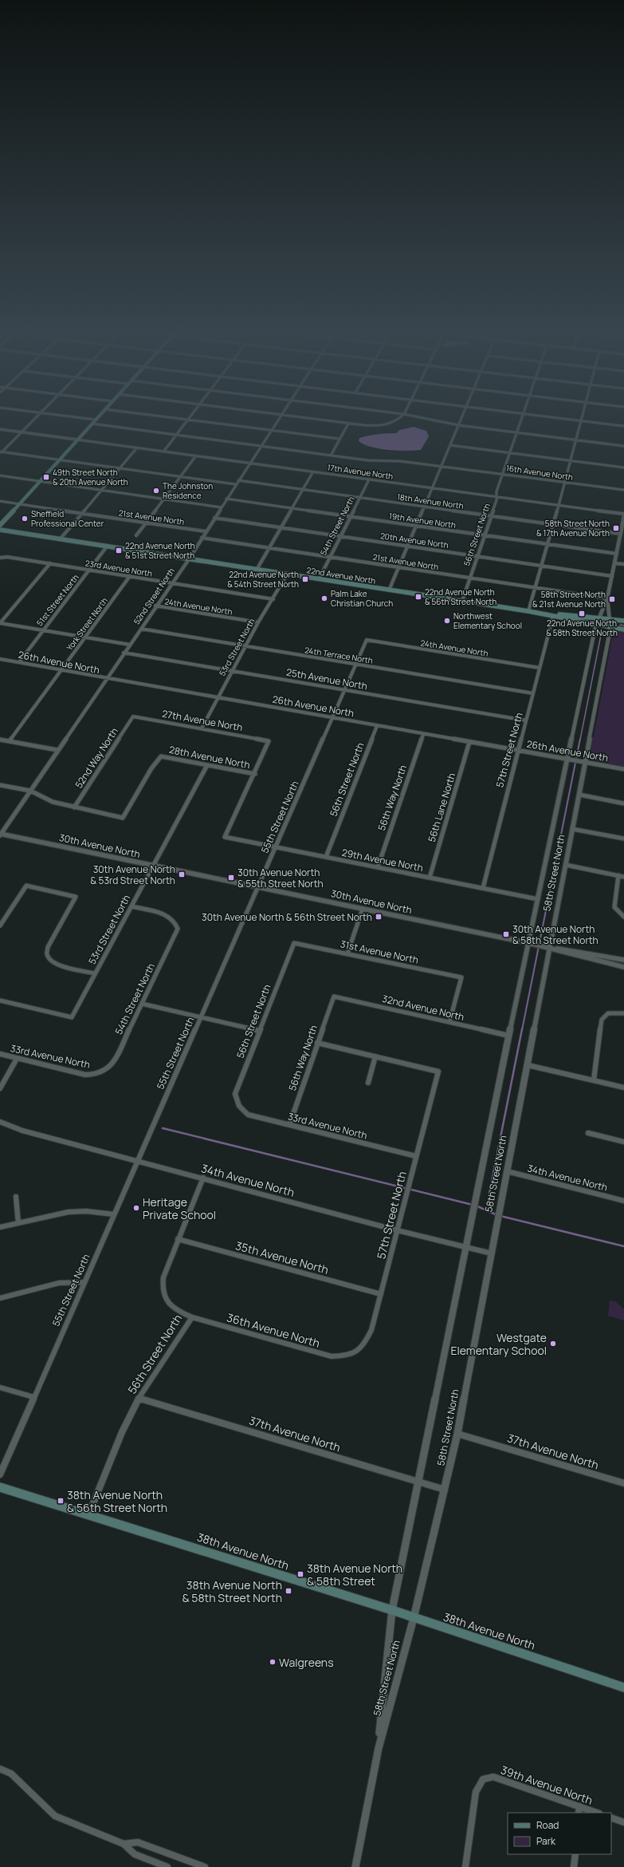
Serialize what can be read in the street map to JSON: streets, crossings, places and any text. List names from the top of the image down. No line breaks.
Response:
{"streets":{"main road":["22nd Avenue North","38th Avenue North"],"street":["17th Avenue North","16th Avenue North","18th Avenue North","21st Avenue North","19th Avenue North","54th Street North","56th Street North","20th Avenue North","23rd Avenue North","52nd Street North","51st Street North","24th Avenue North","York Street North","53rd Street North","24th Terrace North","26th Avenue North","25th Avenue North","27th Avenue North","57th Street North","28th Avenue North","52nd Way North","56th Way North","56th Lane North","55th Street North","30th Avenue North","29th Avenue North","58th Street North","31st Avenue North","32nd Avenue North","33rd Avenue North","34th Avenue North","35th Avenue North","36th Avenue North","37th Avenue North","39th Avenue North"]},"crossings":[["17th Avenue North","54th Street North"],["17th Avenue North","56th Street North"],["17th Avenue North","52nd Street North"],["17th Avenue North","58th Street North"],["16th Avenue North","56th Street North"],["16th Avenue North","52nd Street North"],["18th Avenue North","54th Street North"],["18th Avenue North","56th Street North"],["18th Avenue North","52nd Street North"],["18th Avenue North","58th Street North"],["21st Avenue North","54th Street North"],["21st Avenue North","56th Street North"],["21st Avenue North","52nd Street North"],["21st Avenue North","58th Street North"],["19th Avenue North","54th Street North"],["19th Avenue North","56th Street North"],["19th Avenue North","52nd Street North"],["19th Avenue North","58th Street North"],["54th Street North","20th Avenue North"],["54th Street North","22nd Avenue North"],["54th Street North","53rd Street North"],["54th Street North","33rd Avenue North"],["56th Street North","20th Avenue North"],["56th Street North","22nd Avenue North"],["56th Street North","26th Avenue North"],["56th Street North","29th Avenue North"],["56th Street North","31st Avenue North"],["56th Street North","33rd Avenue North"],["56th Street North","34th Avenue North"],["56th Street North","35th Avenue North"],["56th Street North","36th Avenue North"],["56th Street North","37th Avenue North"],["56th Street North","38th Avenue North"],["20th Avenue North","52nd Street North"],["20th Avenue North","58th Street North"],["23rd Avenue North","52nd Street North"],["23rd Avenue North","51st Street North"],["23rd Avenue North","York Street North"],["23rd Avenue North","53rd Street North"],["22nd Avenue North","52nd Street North"],["22nd Avenue North","51st Street North"],["22nd Avenue North","53rd Street North"],["22nd Avenue North","57th Street North"],["22nd Avenue North","58th Street North"],["52nd Street North","24th Avenue North"],["52nd Street North","24th Terrace North"],["52nd Street North","26th Avenue North"],["52nd Street North","25th Avenue North"],["52nd Street North","30th Avenue North"],["51st Street North","26th Avenue North"],["24th Avenue North","53rd Street North"],["24th Avenue North","57th Street North"],["24th Avenue North","55th Street North"],["York Street North","26th Avenue North"],["53rd Street North","24th Terrace North"],["53rd Street North","26th Avenue North"],["53rd Street North","25th Avenue North"],["53rd Street North","27th Avenue North"],["53rd Street North","28th Avenue North"],["53rd Street North","30th Avenue North"],["24th Terrace North","57th Street North"],["24th Terrace North","55th Street North"],["26th Avenue North","57th Street North"],["26th Avenue North","56th Way North"],["26th Avenue North","56th Lane North"],["26th Avenue North","55th Street North"],["26th Avenue North","58th Street North"],["25th Avenue North","57th Street North"],["25th Avenue North","55th Street North"],["27th Avenue North","28th Avenue North"],["27th Avenue North","52nd Way North"],["27th Avenue North","29th Avenue North"],["57th Street North","29th Avenue North"],["57th Street North","33rd Avenue North"],["57th Street North","34th Avenue North"],["57th Street North","35th Avenue North"],["57th Street North","36th Avenue North"],["28th Avenue North","52nd Way North"],["28th Avenue North","29th Avenue North"],["56th Way North","29th Avenue North"],["56th Way North","32nd Avenue North"],["56th Way North","33rd Avenue North"],["56th Lane North","29th Avenue North"],["55th Street North","30th Avenue North"],["55th Street North","29th Avenue North"],["55th Street North","34th Avenue North"],["30th Avenue North","58th Street North"],["29th Avenue North","58th Street North"],["58th Street North","32nd Avenue North"],["58th Street North","34th Avenue North"],["58th Street North","37th Avenue North"],["58th Street North","38th Avenue North"],["31st Avenue North","32nd Avenue North"]],"places":{"transit":["49th Street North & 20th Avenue North","58th Street North & 17th Avenue North","22nd Avenue North & 51st Street North","22nd Avenue North & 54th Street North","22nd Avenue North & 56th Street North","58th Street North & 21st Avenue North","22nd Avenue North & 58th Street North","30th Avenue North & 53rd Street North","30th Avenue North & 55th Street North","30th Avenue North & 56th Street North","30th Avenue North & 58th Street North","38th Avenue North & 56th Street North","38th Avenue North & 58th Street","38th Avenue North & 58th Street North"],"other":["The Johnston Residence","Sheffield Professional Center","Palm Lake Christian Church","Northwest Elementary School","Heritage Private School","Westgate Elementary School","Walgreens"]},"legend":["Road","Park"]}
